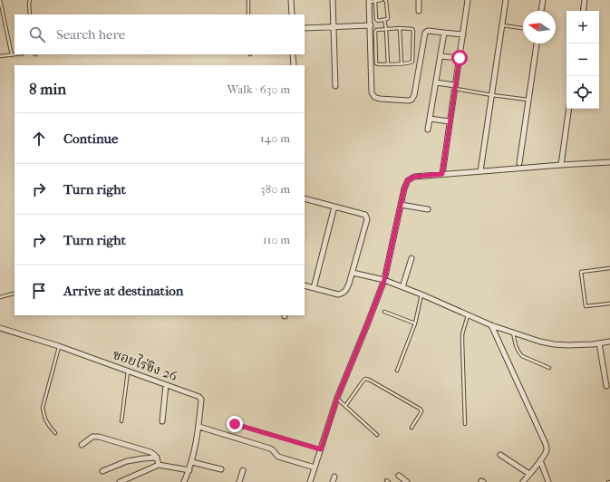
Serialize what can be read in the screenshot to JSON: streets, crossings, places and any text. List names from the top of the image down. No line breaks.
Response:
{"streets":{"street":["ซอยไร่ขิง 26"]},"north":"left","page":{"map_buttons":["+","−"],"search":"Search here","heading":["8 min","Walk · 630 m"],"list":[["Continue","140 m"],["Turn right","380 m"],["Turn right","110 m"],"Arrive at destination"]}}
